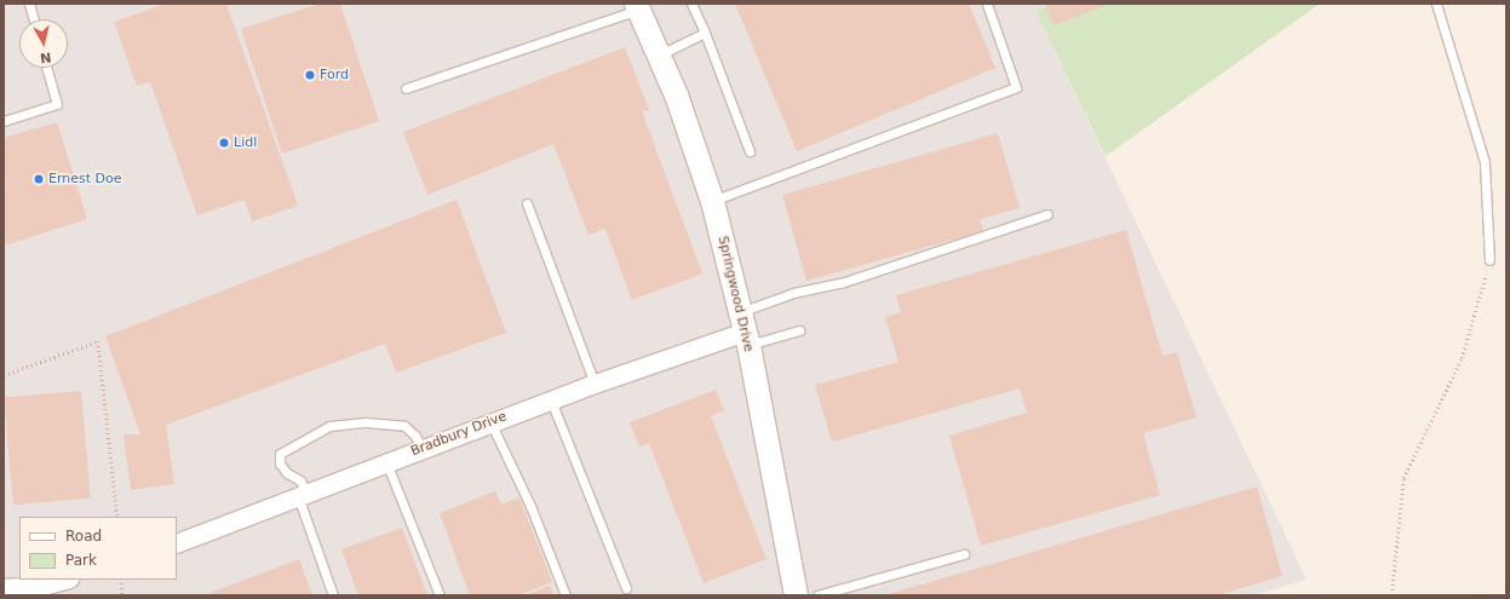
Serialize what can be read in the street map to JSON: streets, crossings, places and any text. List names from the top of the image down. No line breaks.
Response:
{"streets":{"street":["Springwood Drive","Bradbury Drive"]},"crossings":[["Springwood Drive","Bradbury Drive"]],"places":["Ford","Lidl","Ernest Doe"],"legend":["Road","Park"],"north":"bottom"}
